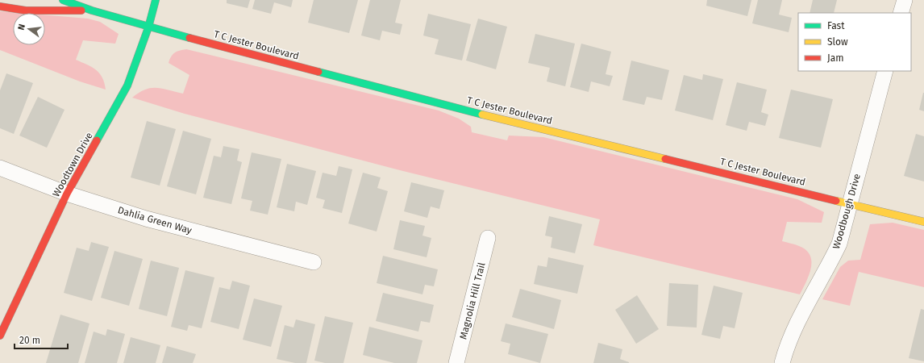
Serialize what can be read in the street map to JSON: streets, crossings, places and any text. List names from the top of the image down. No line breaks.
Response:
{"streets":{"street":["T C Jester Boulevard","Woodtown Drive","Woodbough Drive","Dahlia Green Way","Magnolia Hill Trail"]},"crossings":[["T C Jester Boulevard","Woodtown Drive"],["T C Jester Boulevard","Woodbough Drive"],["Woodtown Drive","Dahlia Green Way"]],"legend":["Fast","Slow","Jam"],"scale_bar":"20 m","north":"left"}
